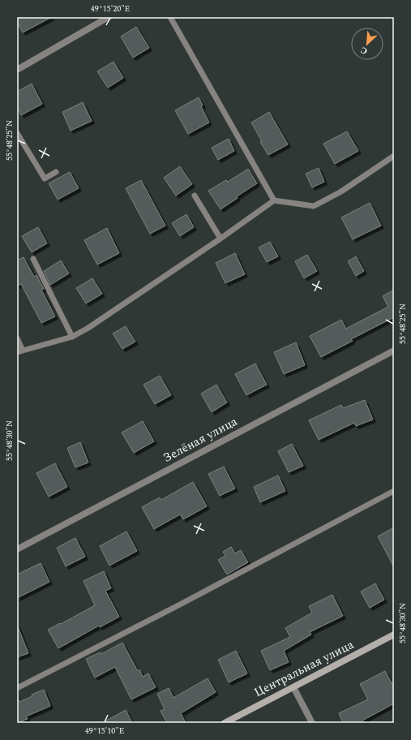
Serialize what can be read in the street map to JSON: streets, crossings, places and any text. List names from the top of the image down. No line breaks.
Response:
{"streets":{"street":["Зелёная улица","Центральная улица"]},"north":"bottom left","coordinates":["49°15'20\"E","55°48'25\"N","55°48'30\"N","49°15'10\"E"]}
